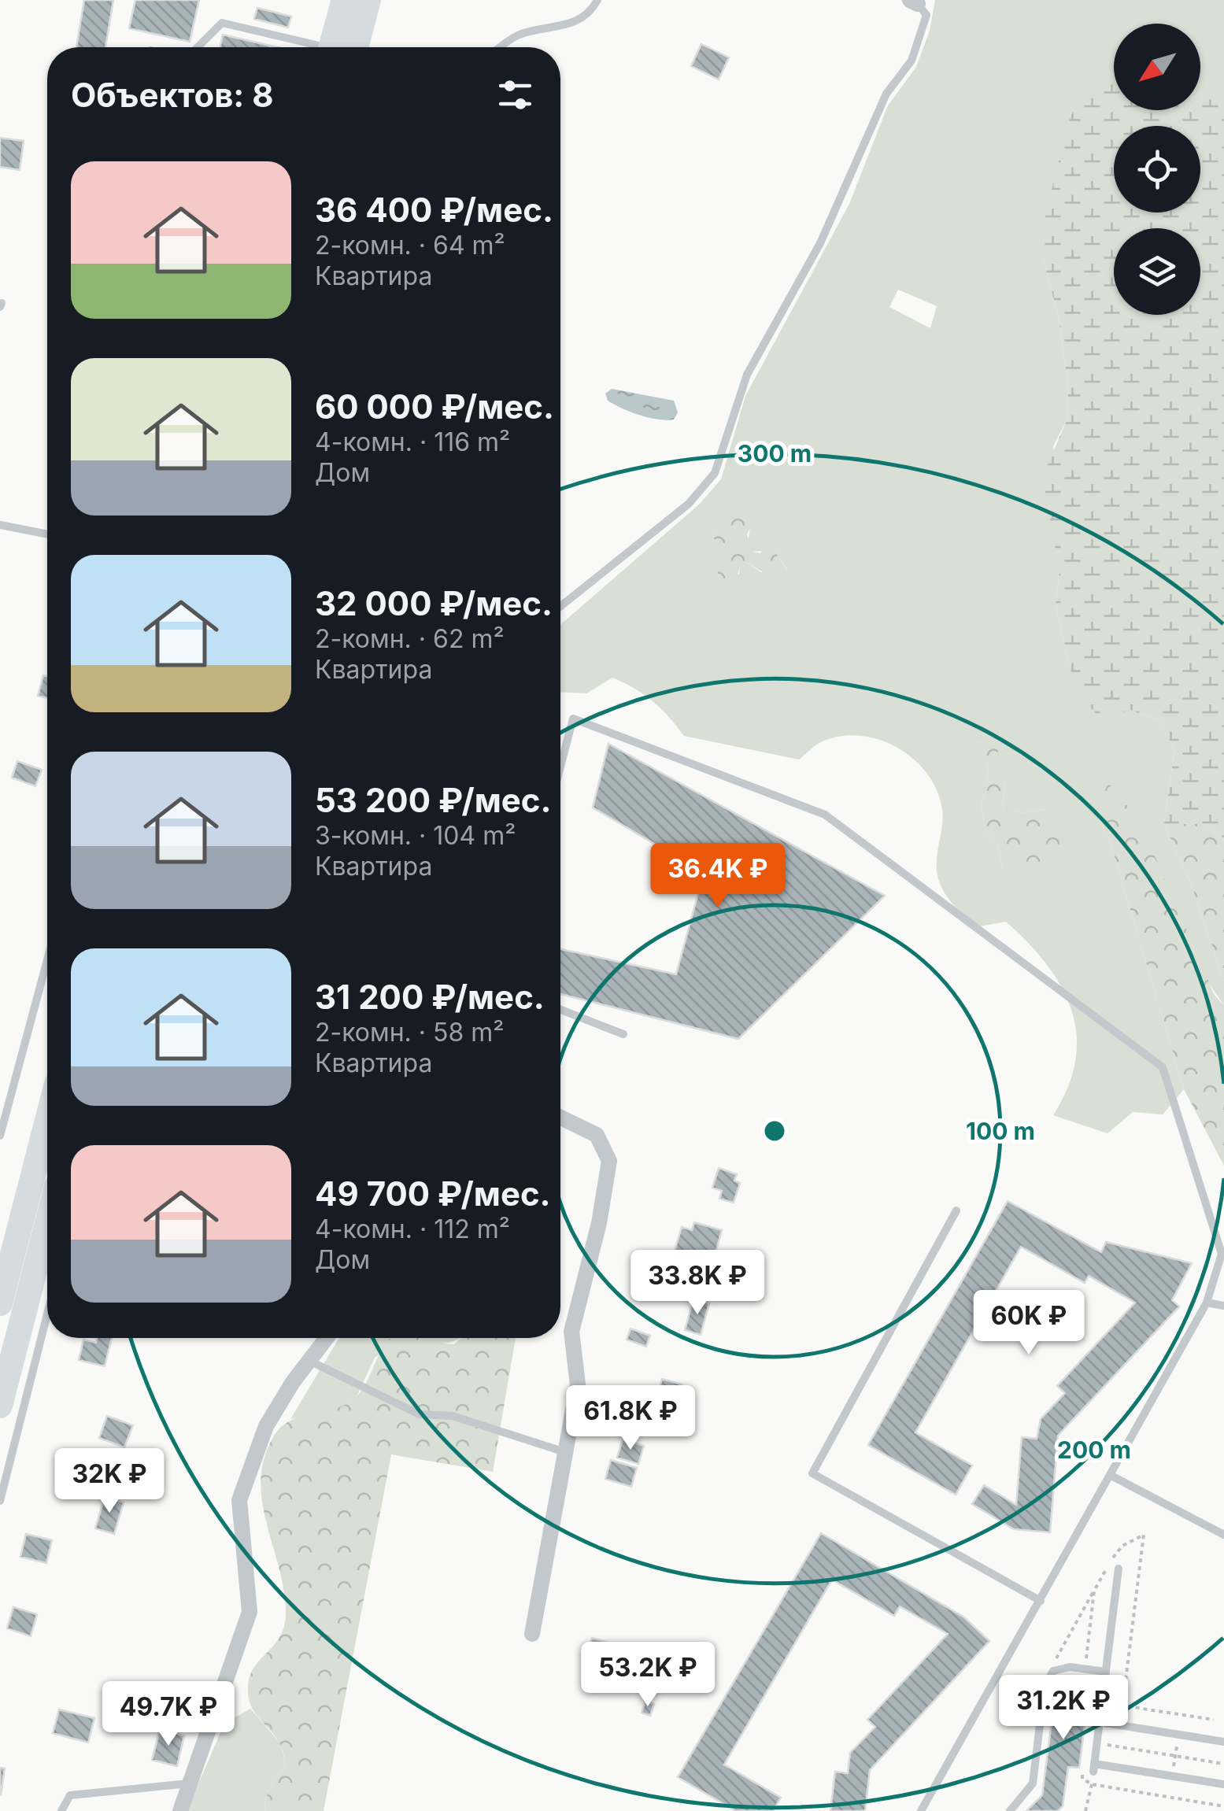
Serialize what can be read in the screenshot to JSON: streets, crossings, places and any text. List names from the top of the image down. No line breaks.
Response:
{"north":"bottom left","page":{"heading":"Объектов: 8","list":[{"name":"36 400 ₽/мес.","note":"2-комн. · 64 m² · Квартира"},{"name":"60 000 ₽/мес.","note":"4-комн. · 116 m² · Дом"},{"name":"32 000 ₽/мес.","note":"2-комн. · 62 m² · Квартира"},{"name":"53 200 ₽/мес.","note":"3-комн. · 104 m² · Квартира"},{"name":"31 200 ₽/мес.","note":"2-комн. · 58 m² · Квартира"},{"name":"49 700 ₽/мес.","note":"4-комн. · 112 m² · Дом"}],"price":["36.4K ₽","33.8K ₽","60K ₽","61.8K ₽","32K ₽","53.2K ₽","31.2K ₽","49.7K ₽"]},"rings":["300 m","100 m","200 m"]}
